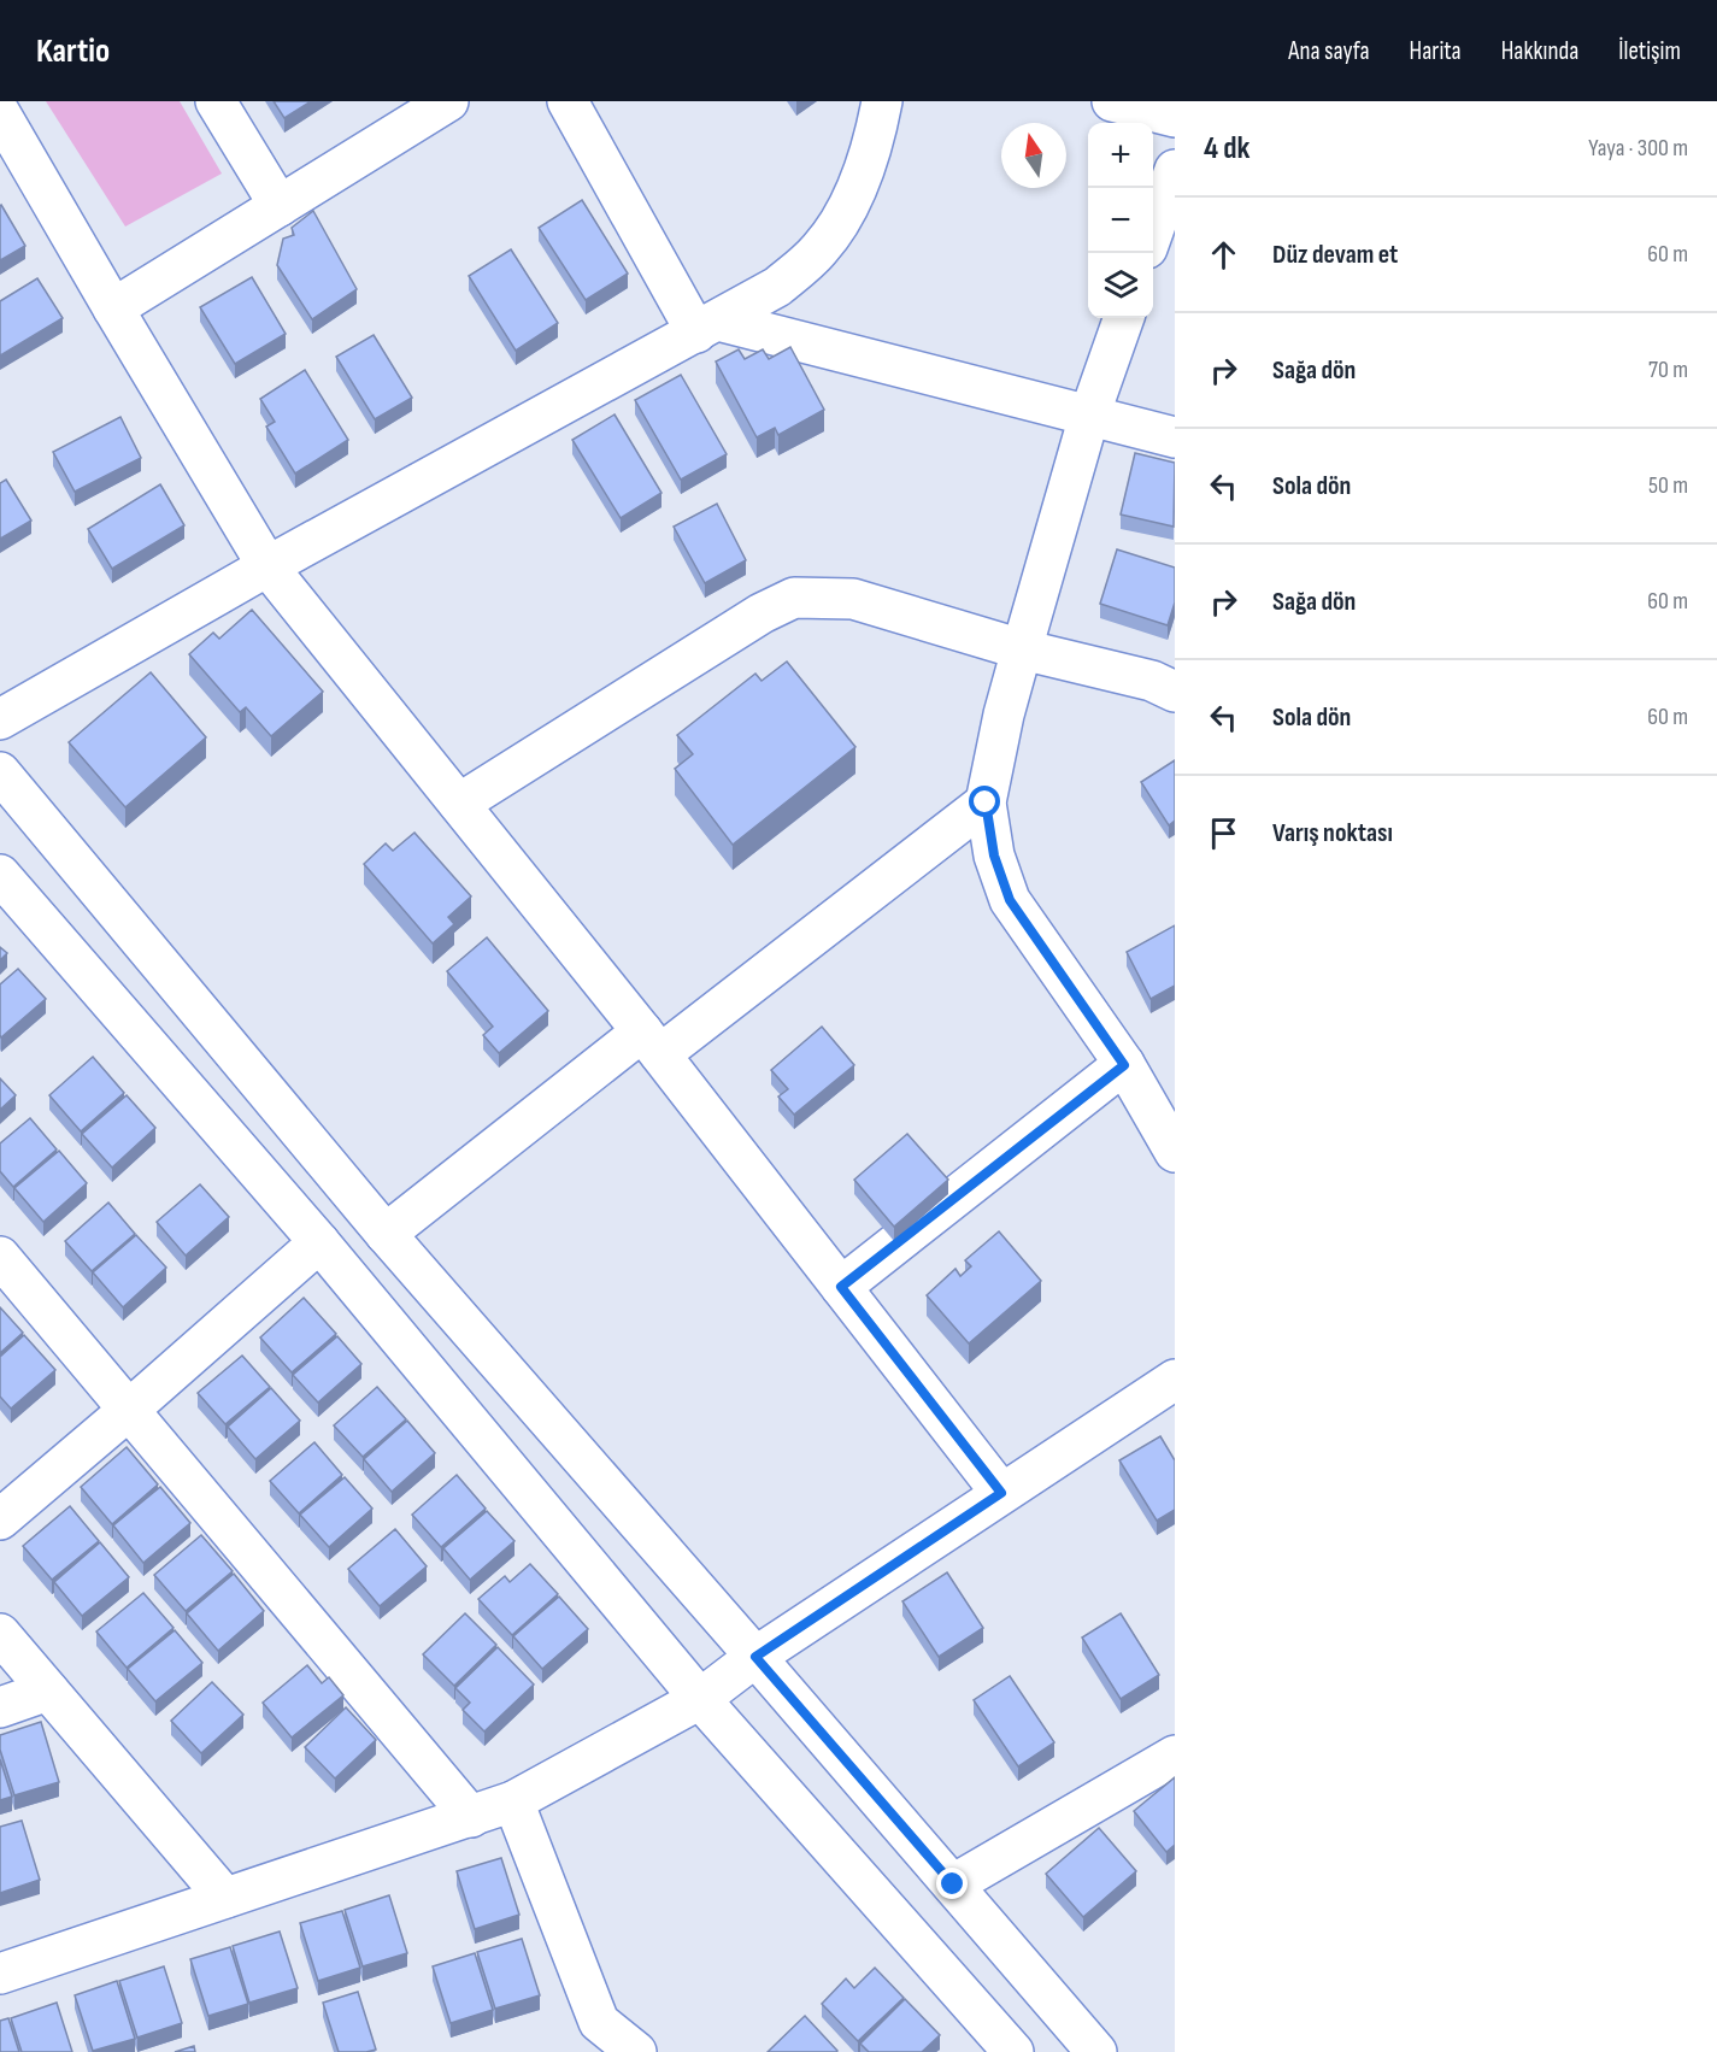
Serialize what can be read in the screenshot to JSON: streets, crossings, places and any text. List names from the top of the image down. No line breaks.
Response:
{"north":"top","page":{"header":"Kartio","nav":["Ana sayfa","Harita","Hakkında","İletişim"],"heading":["4 dk","Yaya · 300 m"],"map_buttons":["+","−"],"list":[["Düz devam et","60 m"],["Sağa dön","70 m"],["Sola dön","50 m"],["Sağa dön","60 m"],["Sola dön","60 m"],"Varış noktası"]}}
